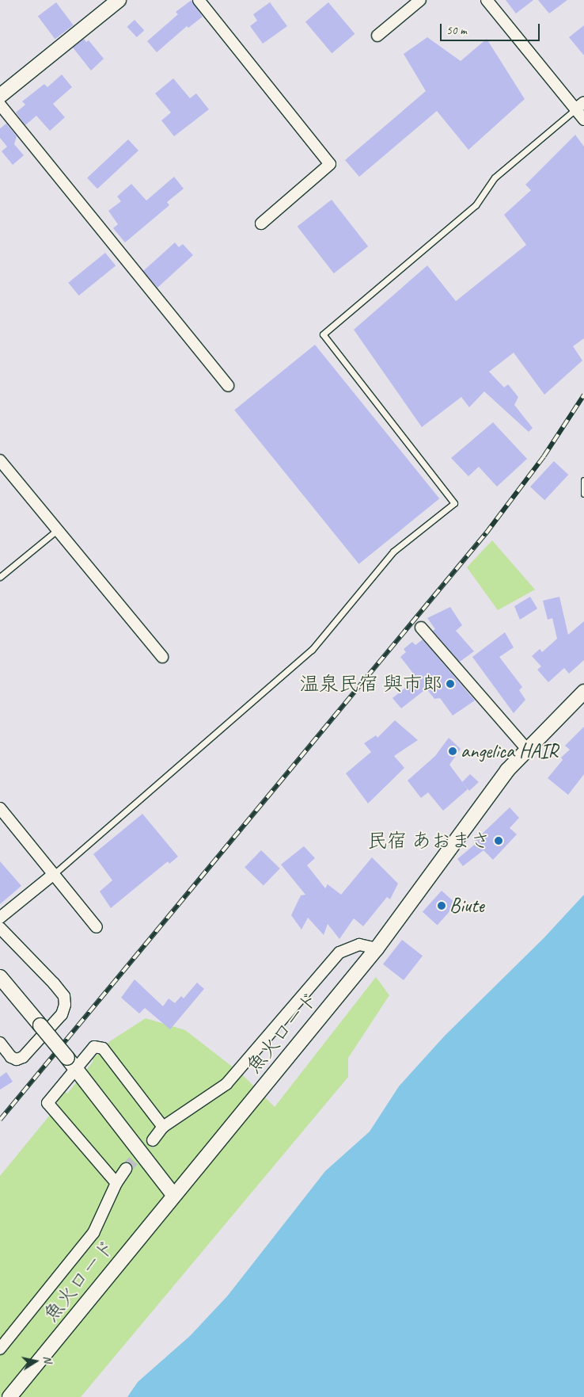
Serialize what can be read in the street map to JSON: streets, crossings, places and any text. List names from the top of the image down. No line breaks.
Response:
{"streets":{"street":["魚火ロード"]},"places":["温泉民宿 與市郎","angelica HAIR","民宿 あおまさ","Biute"],"scale_bar":"50 m","north":"right"}
